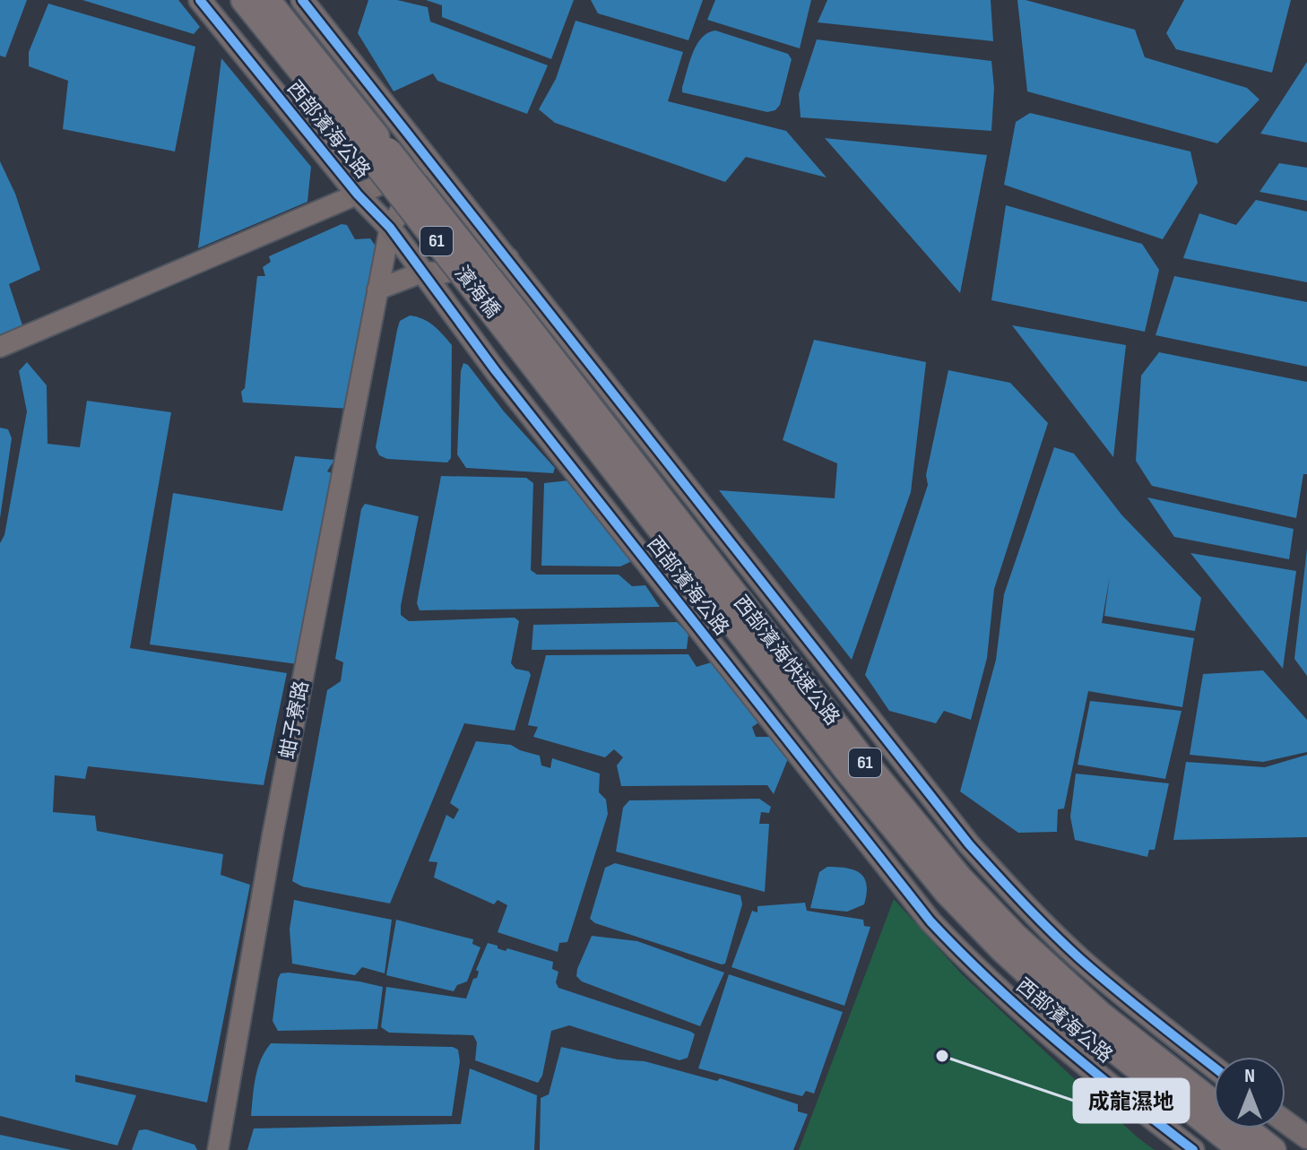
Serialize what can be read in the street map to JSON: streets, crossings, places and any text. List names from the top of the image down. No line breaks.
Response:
{"streets":{"highway":["61","濱海橋","西部濱海快速公路"],"main road":["西部濱海公路"],"street":["蚶子寮路"]},"crossings":[["西部濱海公路","蚶子寮路"],["61","濱海橋"],["濱海橋","西部濱海快速公路"]],"places":["成龍濕地"],"north":"top"}
